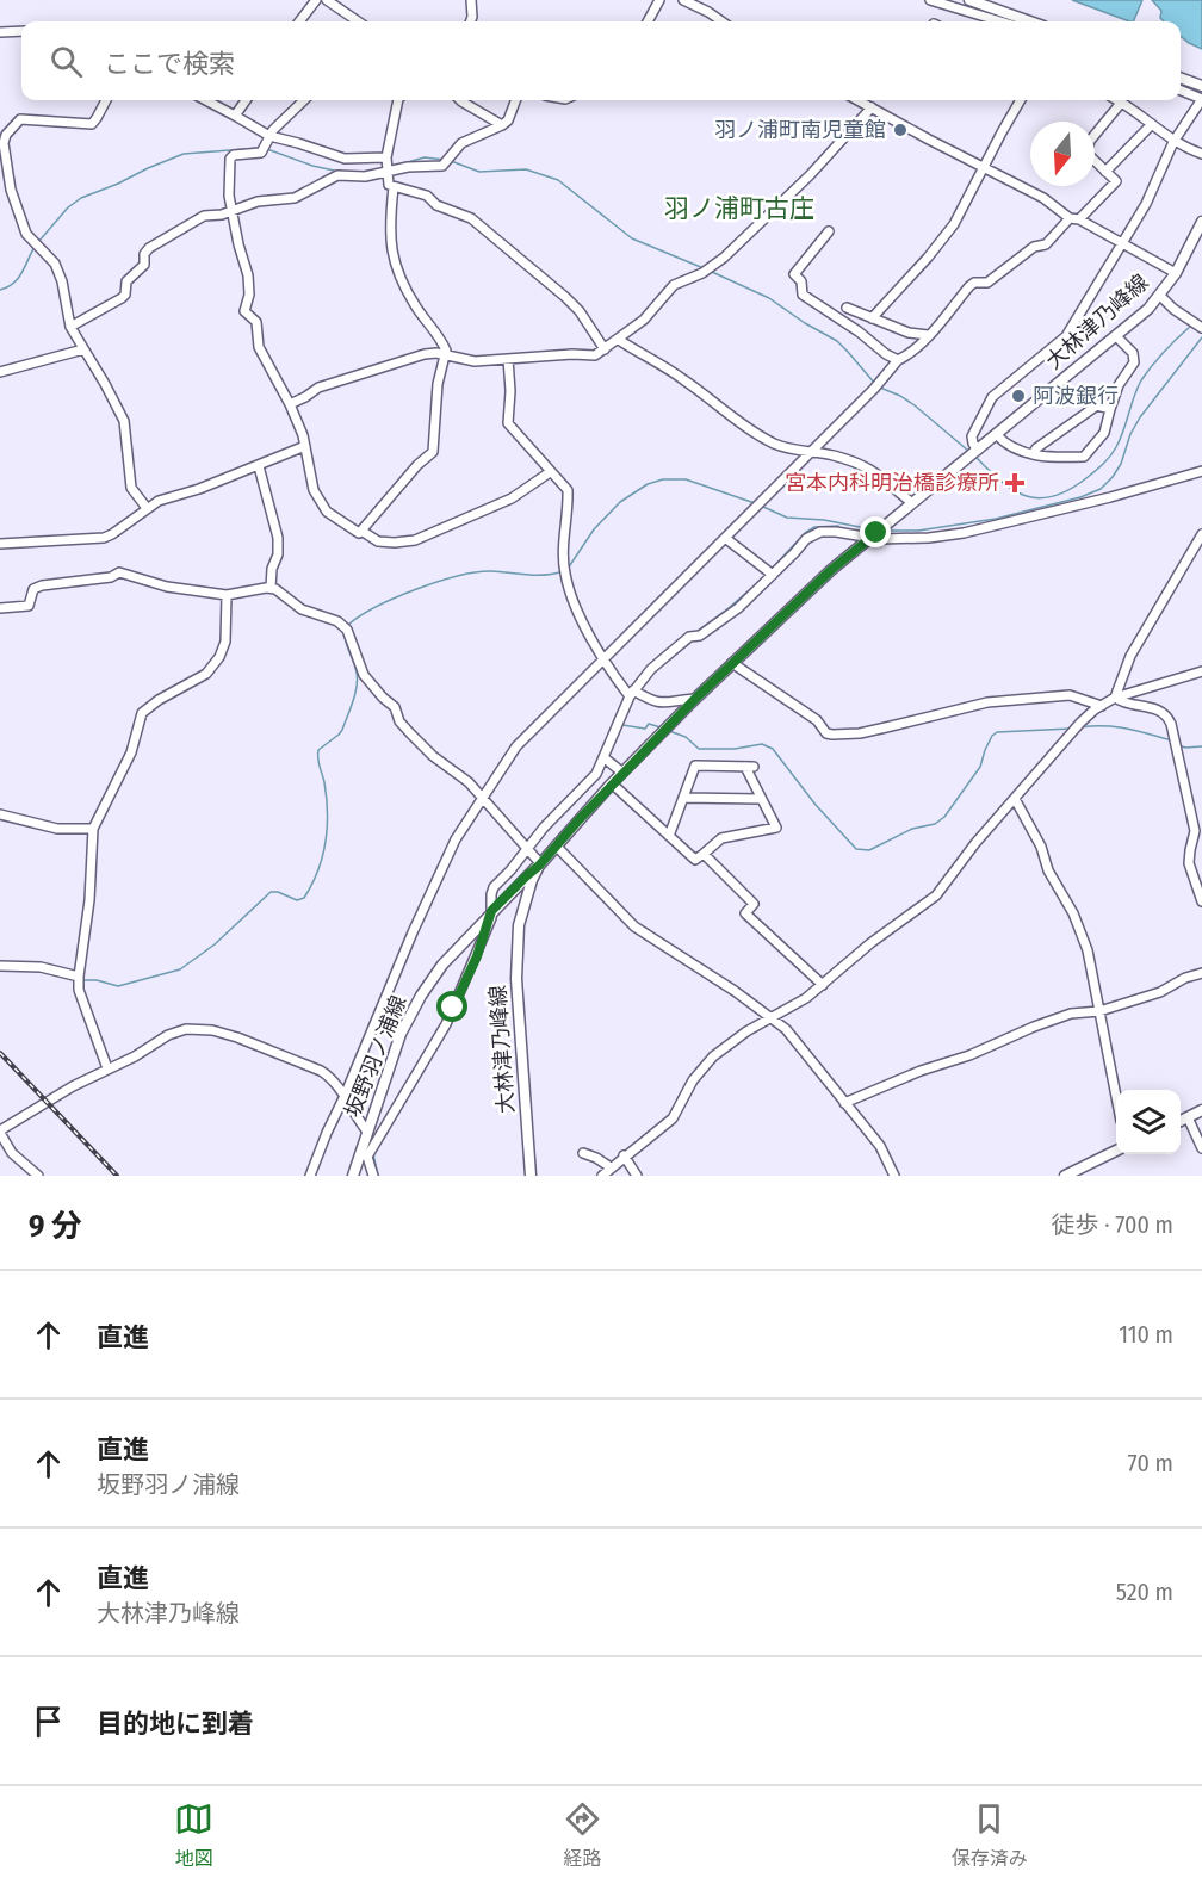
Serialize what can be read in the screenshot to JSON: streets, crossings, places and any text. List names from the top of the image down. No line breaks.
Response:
{"streets":{"main road":["大林津乃峰線","坂野羽ノ浦線"]},"crossings":[["大林津乃峰線","坂野羽ノ浦線"]],"districts":["羽ノ浦町古庄"],"places":{"other":["羽ノ浦町南児童館","阿波銀行"],"health":["宮本内科明治橋診療所"]},"north":"bottom","page":{"search":"ここで検索","heading":["9 分","徒歩 · 700 m"],"list":[["直進","110 m"],["直進","坂野羽ノ浦線","70 m"],["直進","大林津乃峰線","520 m"],"目的地に到着"],"nav":["地図","経路","保存済み"]}}
